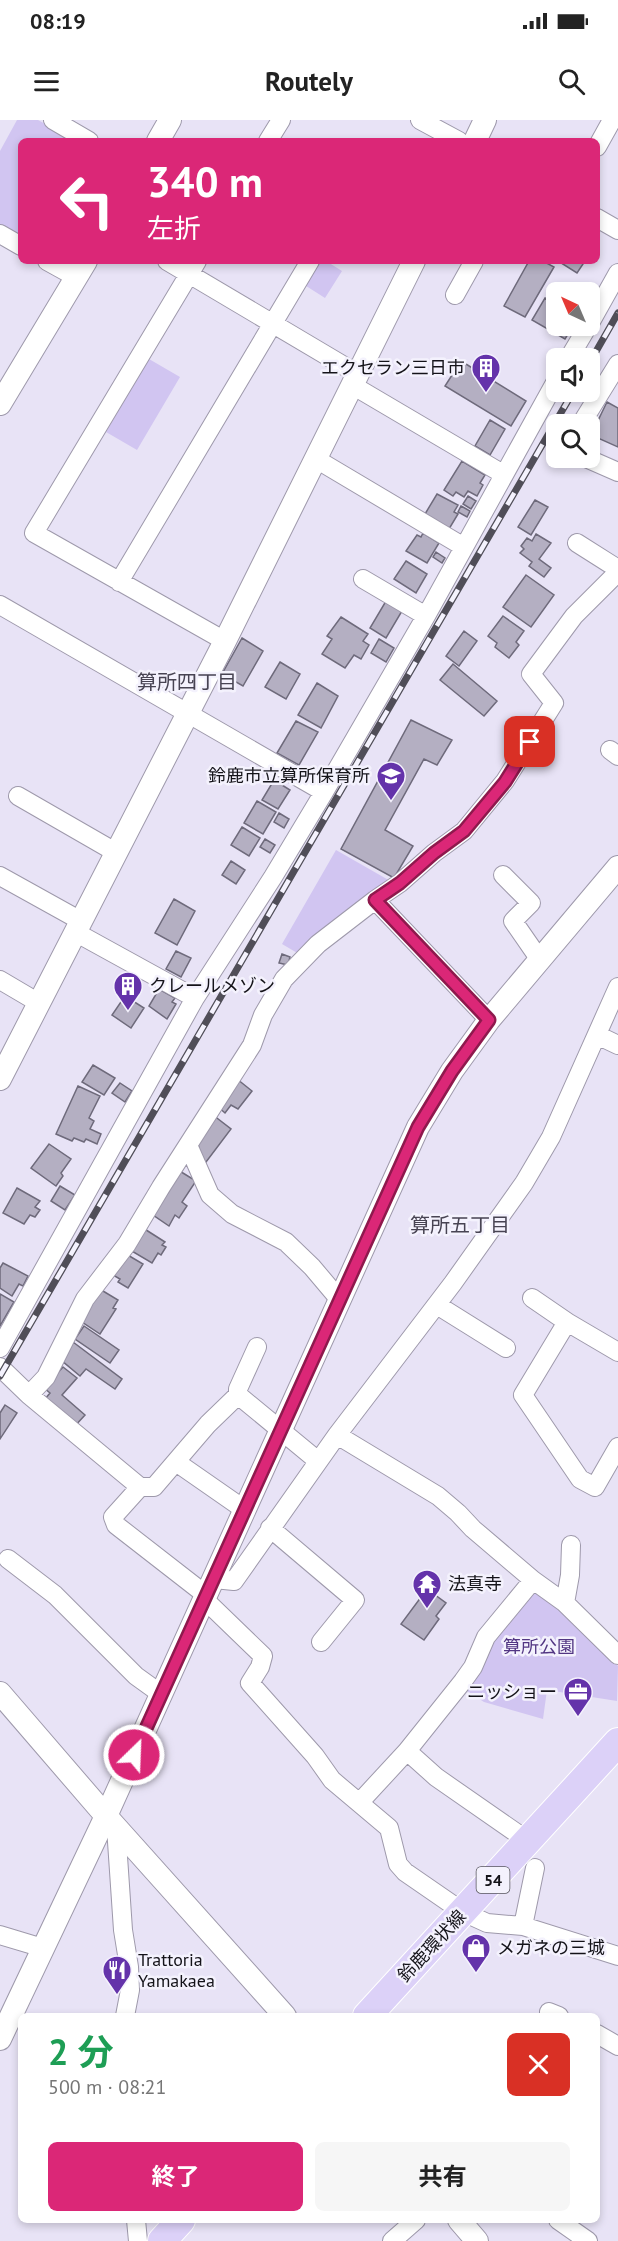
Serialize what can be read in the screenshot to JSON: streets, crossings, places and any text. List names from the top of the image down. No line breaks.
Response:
{"streets":{"main road":["54","鈴鹿環状線"]},"districts":["算所四丁目","算所五丁目"],"parks":["算所公園"],"places":{"building":["エクセラン三日市","クレールメゾン"],"school or university":["鈴鹿市立算所保育所"],"temple":["法真寺"],"office":["ニッショー"],"shop":["メガネの三城"],"restaurant":["Trattoria Yamakaea"]},"north":"top left","page":{"status":"08:19","header":"Routely","turn":["340 m","左折"],"heading":["2 分","500 m · 08:21"],"buttons":["終了","共有"]}}
